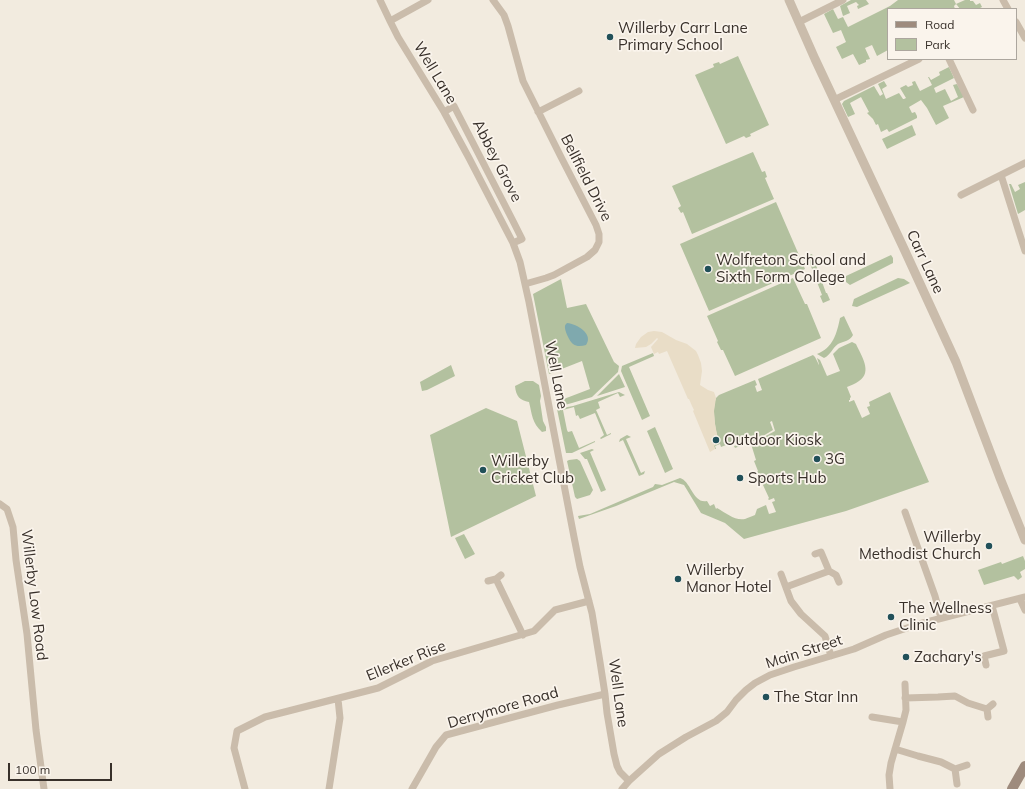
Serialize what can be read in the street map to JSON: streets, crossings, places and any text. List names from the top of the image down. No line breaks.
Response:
{"streets":{"street":["Well Lane","Abbey Grove","Bellfield Drive","Carr Lane","Willerby Low Road","Main Street","Ellerker Rise","Derrymore Road"]},"crossings":[["Well Lane","Abbey Grove"],["Well Lane","Bellfield Drive"],["Well Lane","Main Street"],["Well Lane","Ellerker Rise"],["Well Lane","Derrymore Road"]],"places":["Willerby Carr Lane Primary School","Wolfreton School and Sixth Form College","Outdoor Kiosk","3G","Willerby Cricket Club","Sports Hub","Willerby Methodist Church","Willerby Manor Hotel","The Wellness Clinic","Zachary's","The Star Inn"],"legend":["Road","Park"],"scale_bar":"100 m"}
